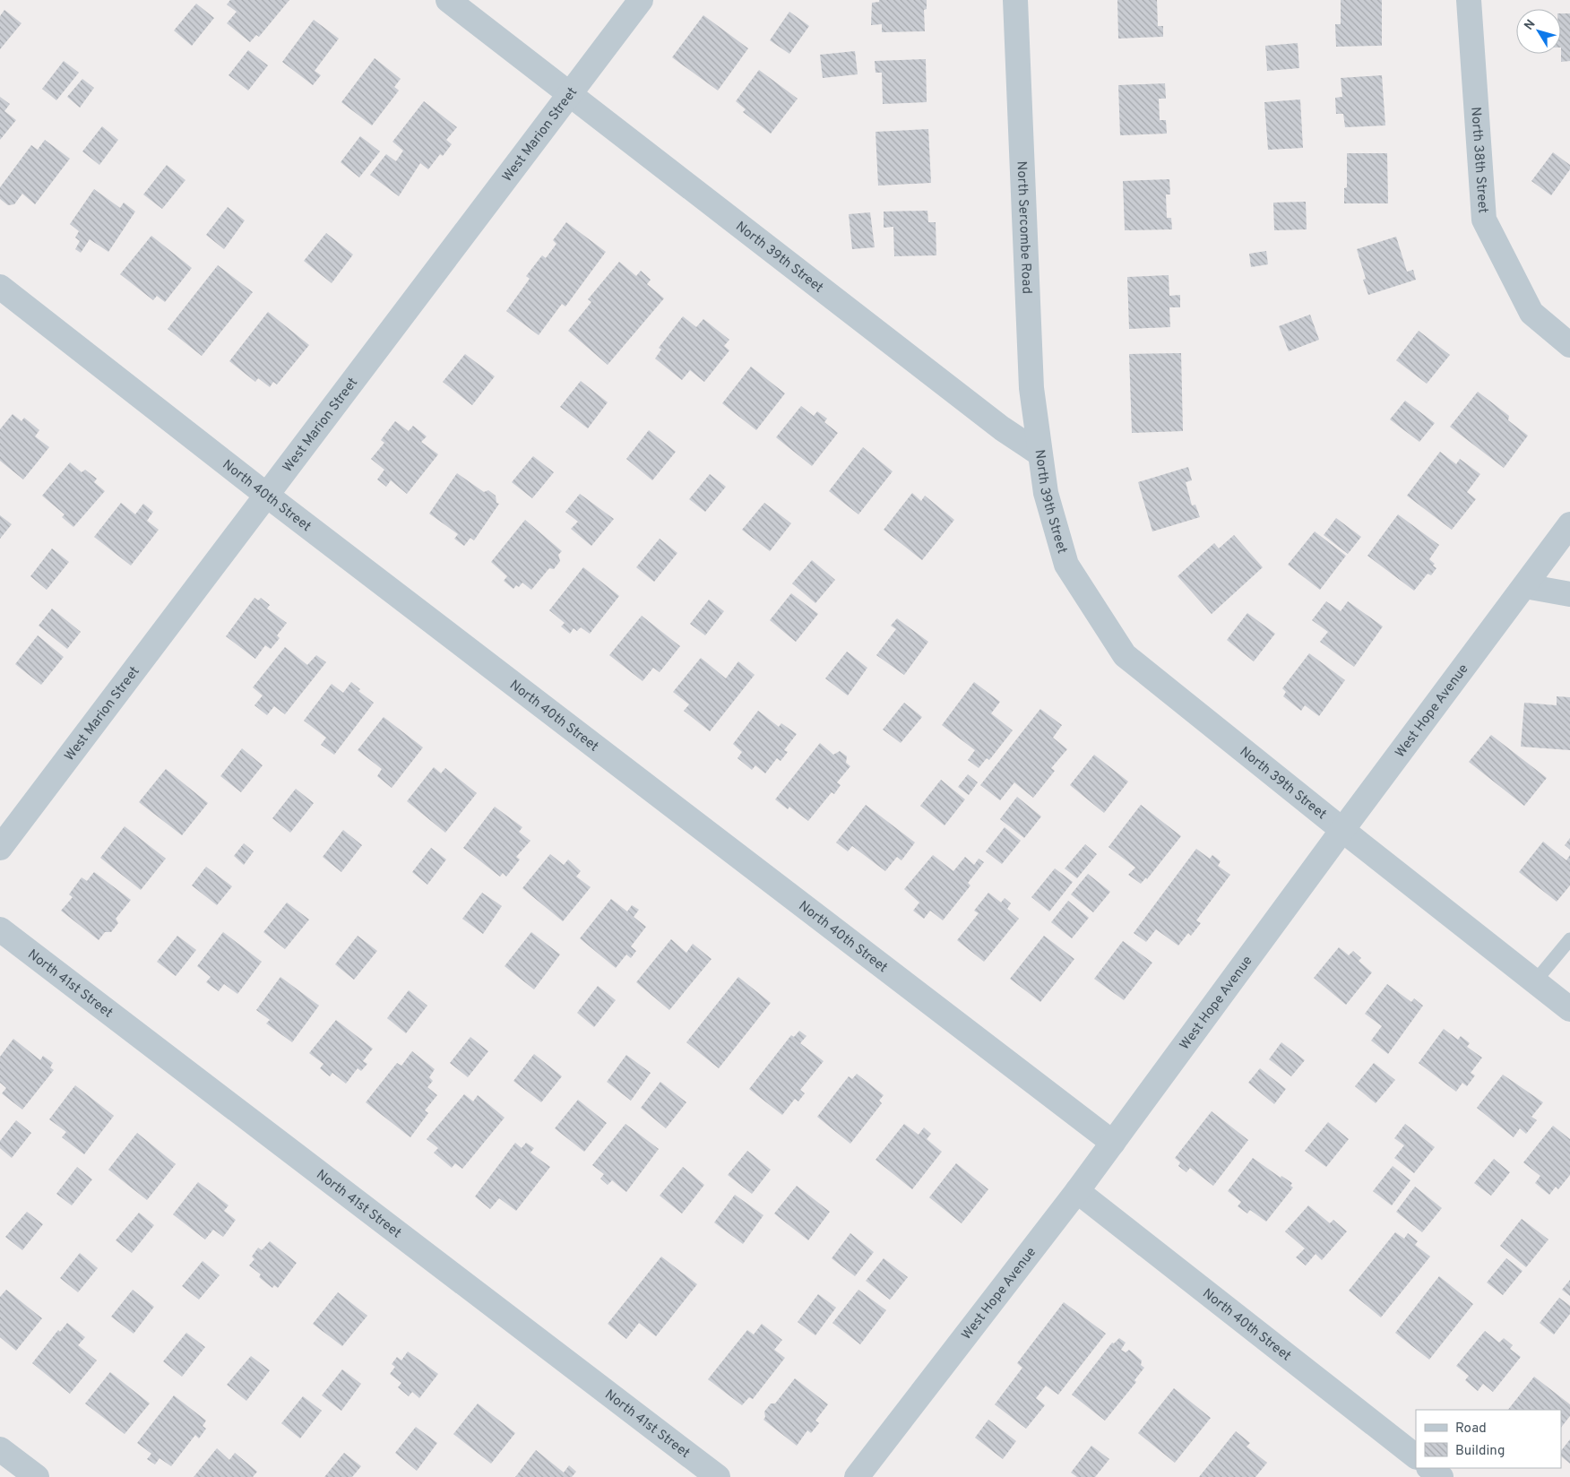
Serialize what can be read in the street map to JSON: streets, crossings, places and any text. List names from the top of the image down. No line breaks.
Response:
{"streets":{"street":["West Marion Street","North 38th Street","North Sercombe Road","North 39th Street","North 40th Street","West Hope Avenue","North 41st Street"]},"crossings":[["West Marion Street","North 39th Street"],["West Marion Street","North 40th Street"],["North Sercombe Road","North 39th Street"],["North 39th Street","West Hope Avenue"],["North 40th Street","West Hope Avenue"]],"legend":["Road","Building"],"north":"top left"}
